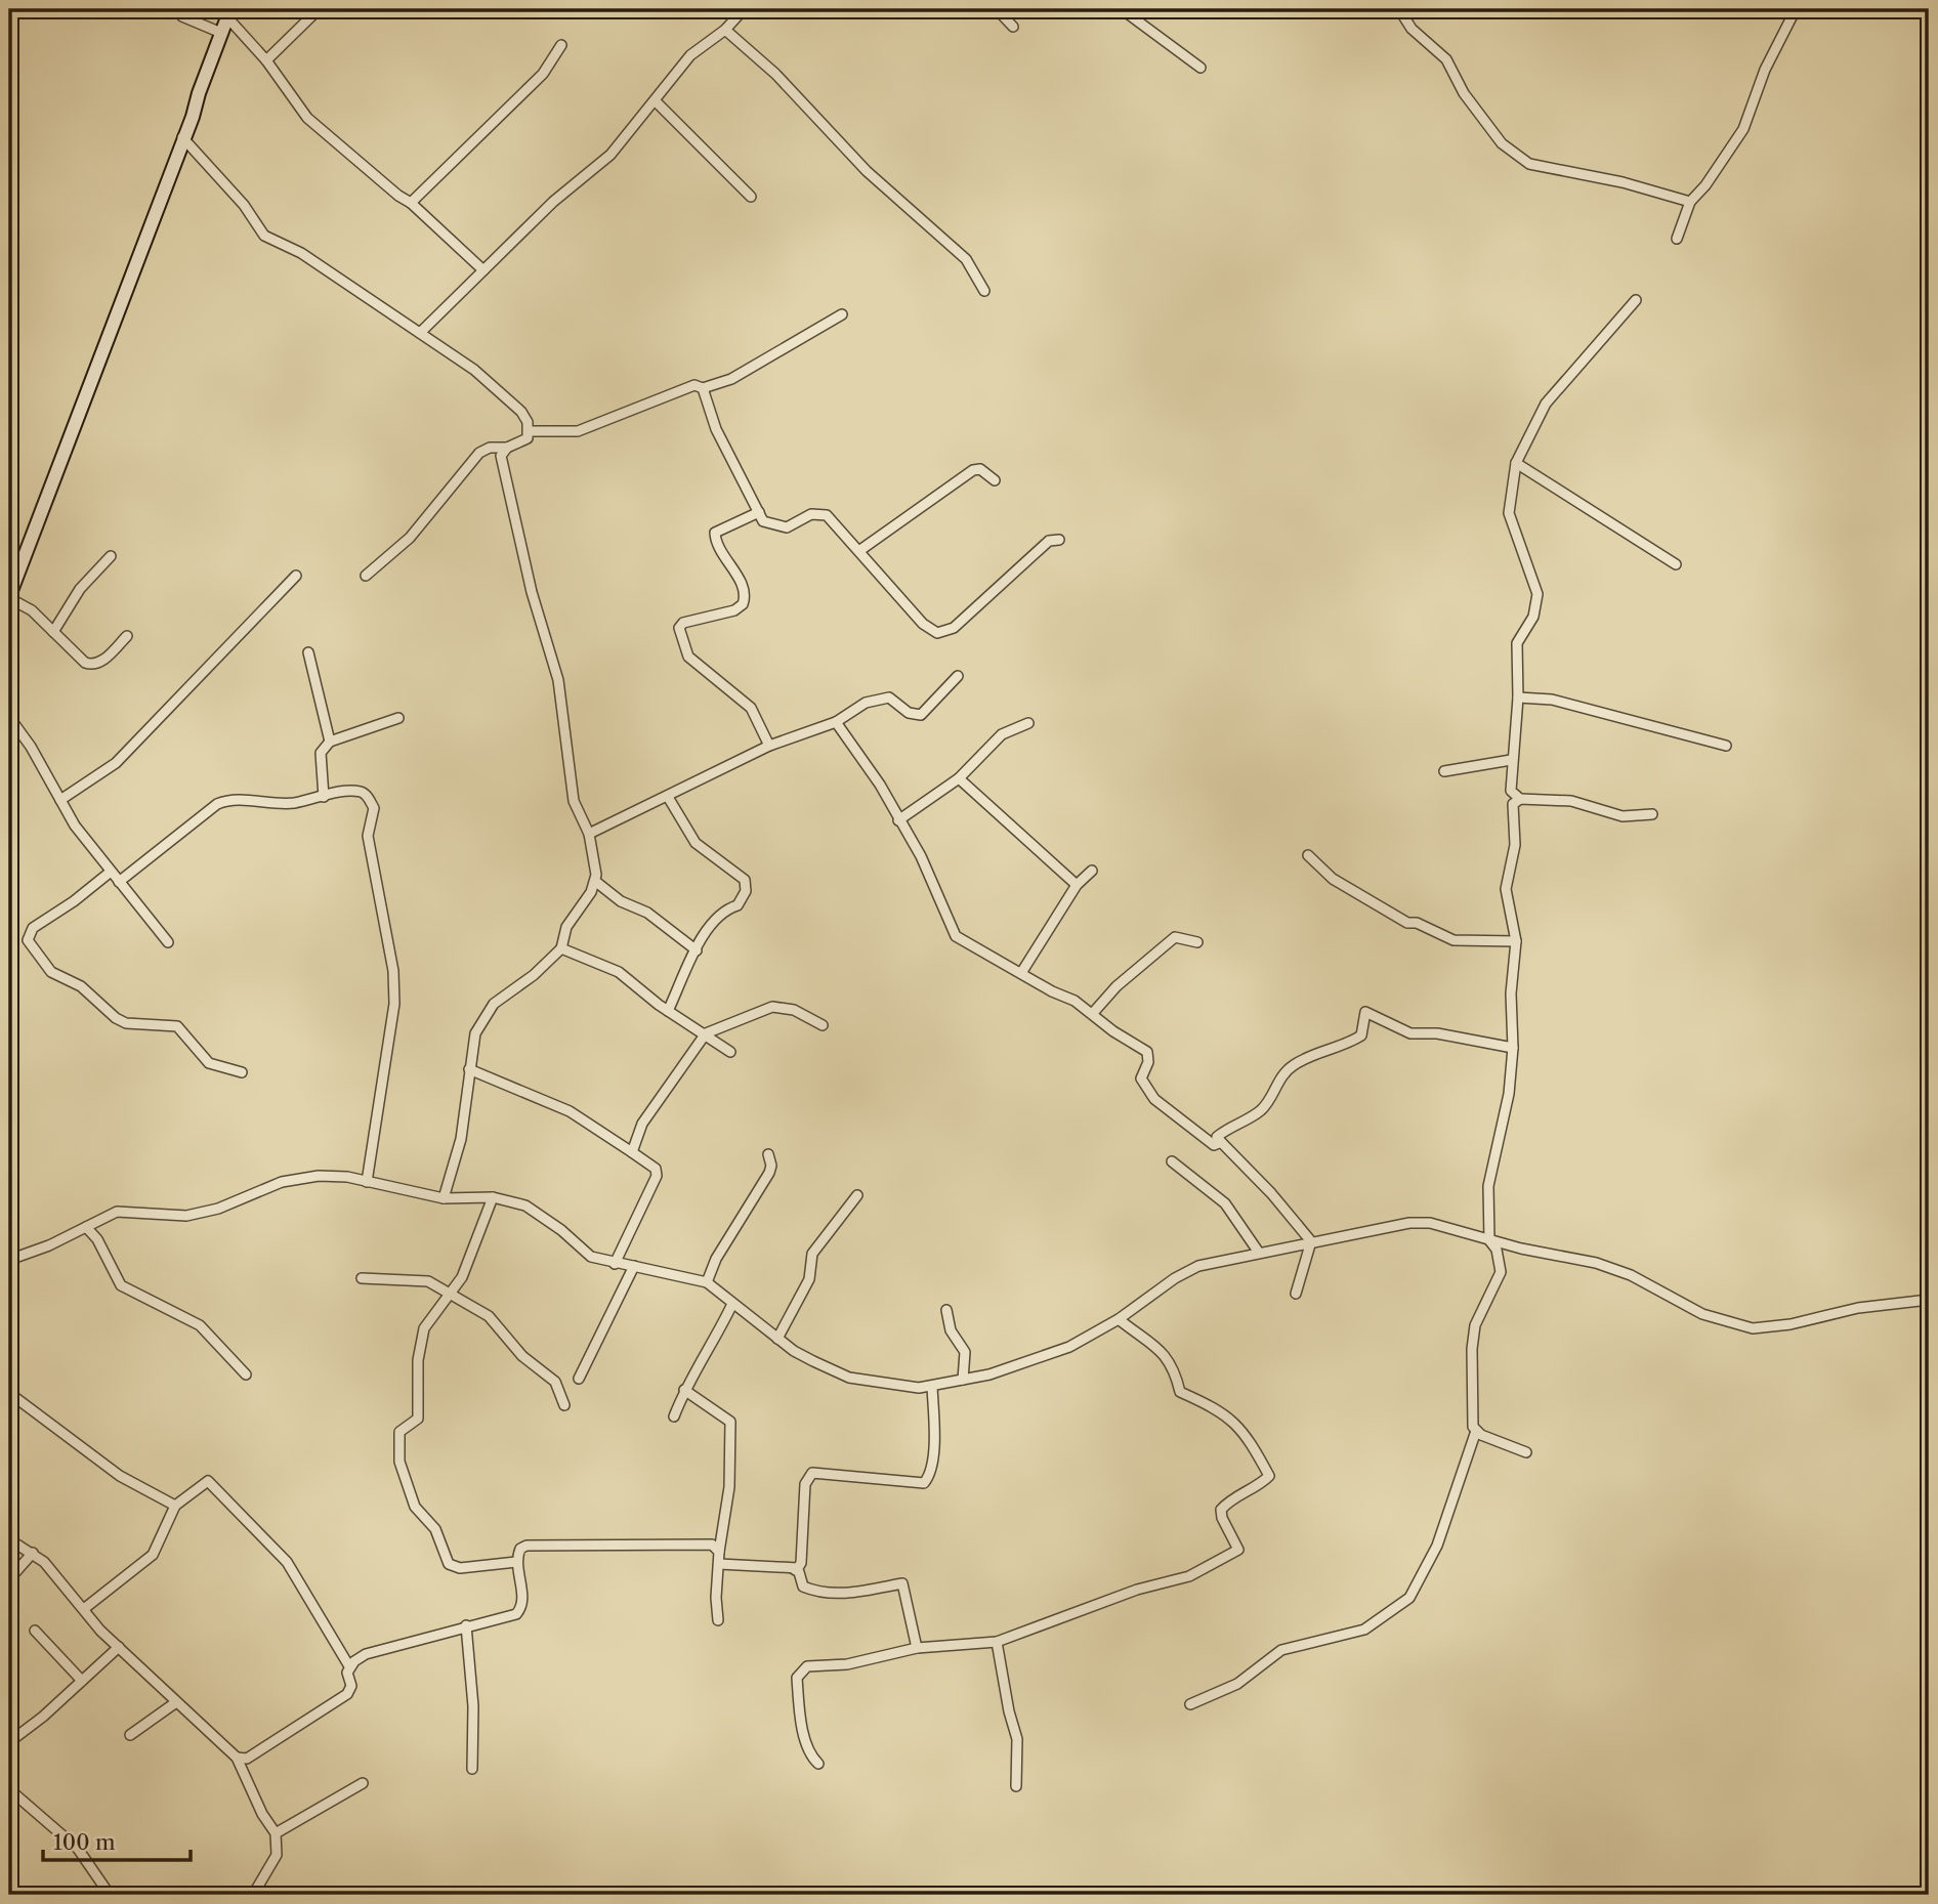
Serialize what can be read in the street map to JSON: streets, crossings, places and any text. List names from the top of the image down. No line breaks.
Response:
{"scale_bar":"100 m"}
